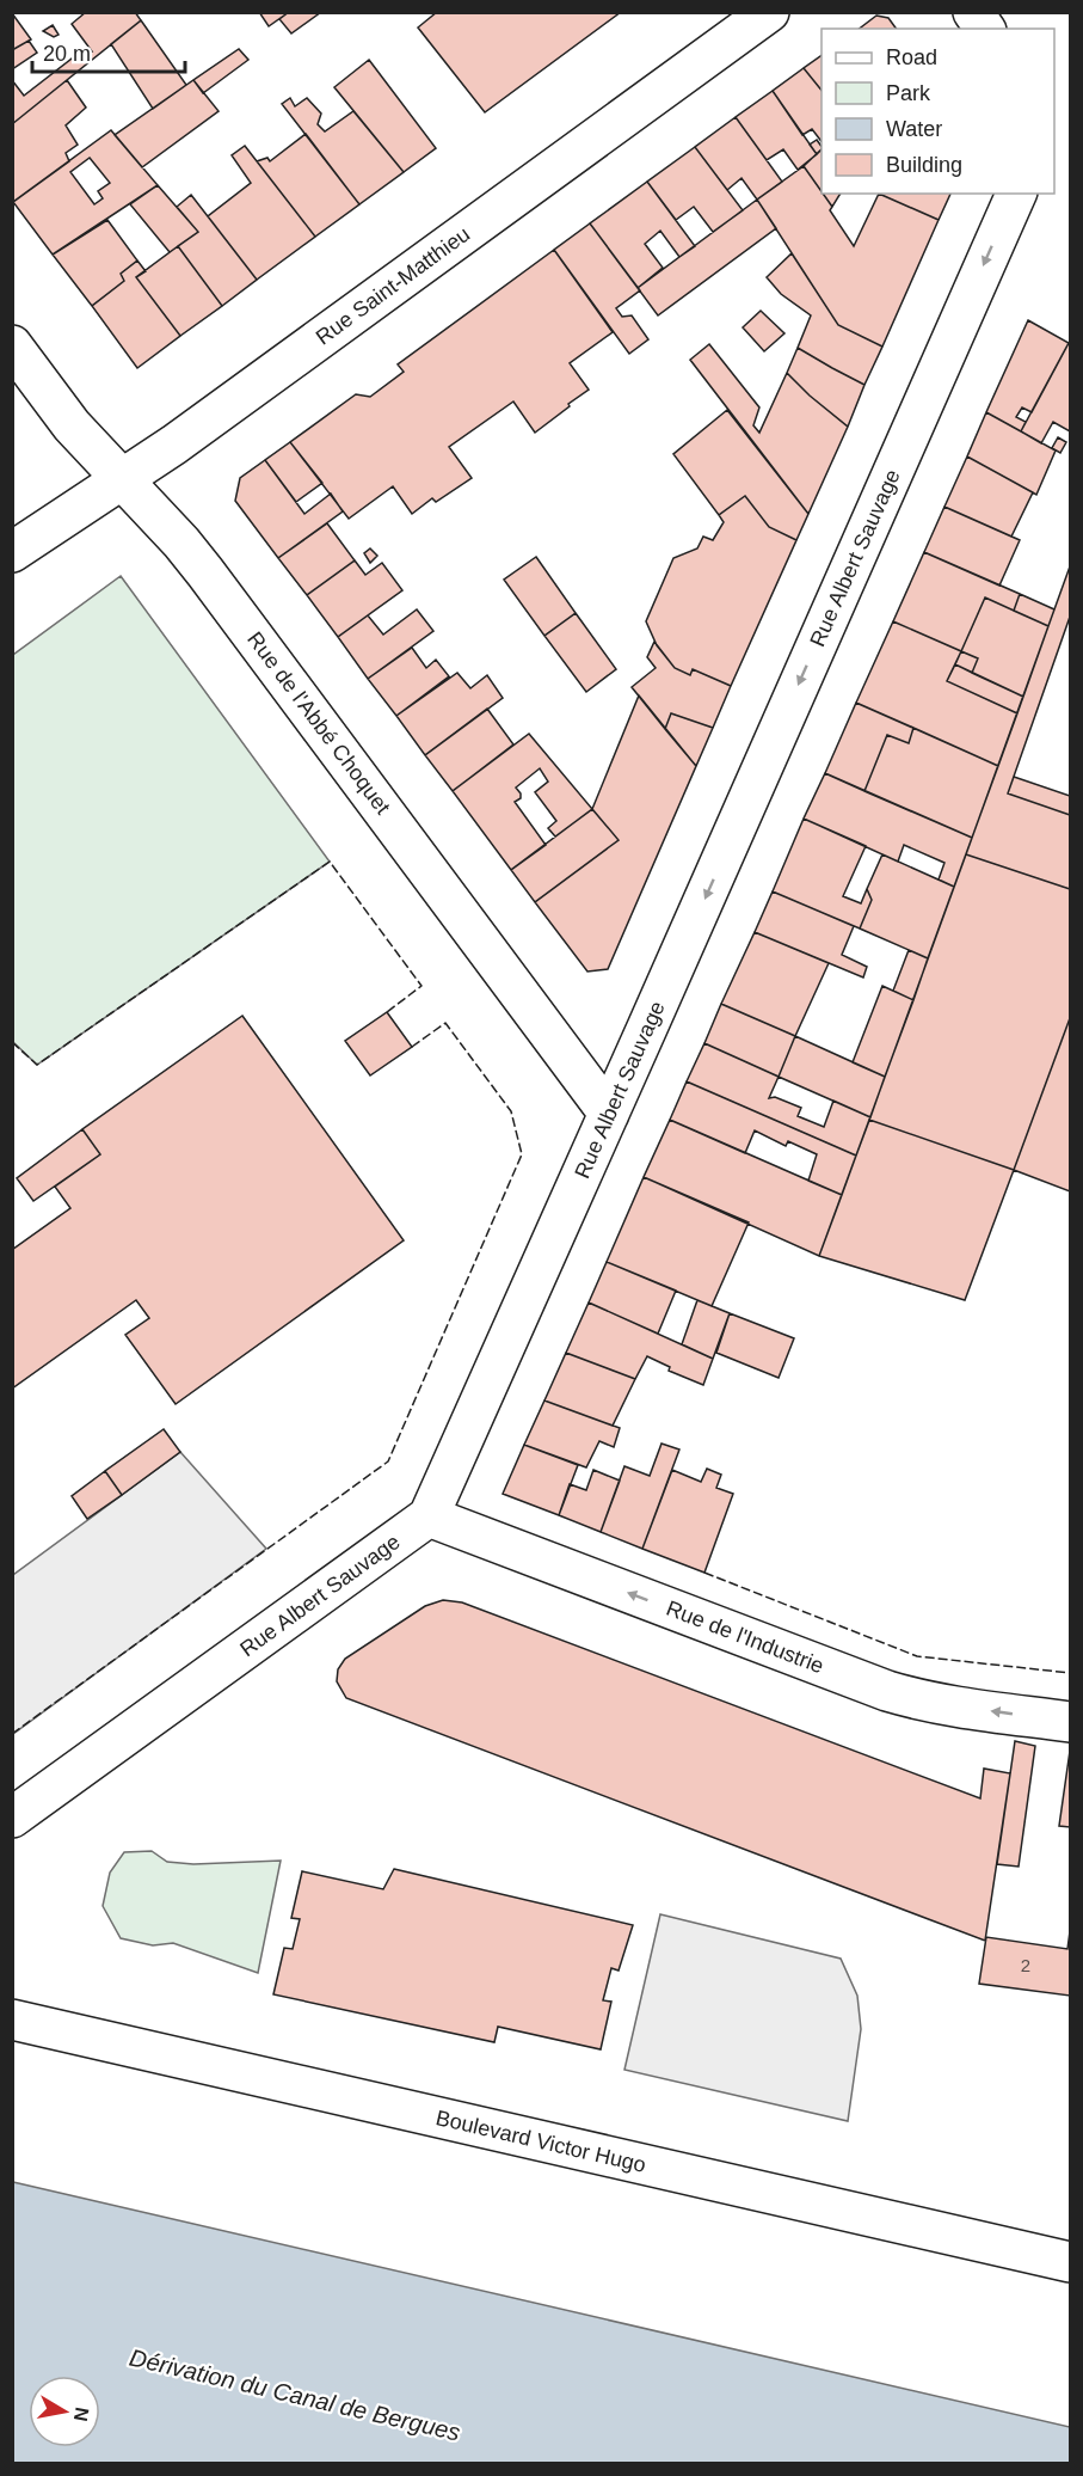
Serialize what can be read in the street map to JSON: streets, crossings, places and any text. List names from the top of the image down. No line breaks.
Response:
{"streets":{"street":["Rue Saint-Matthieu","Rue Albert Sauvage","Rue de l'Abbé Choquet","Rue de l'Industrie","Boulevard Victor Hugo"]},"crossings":[["Rue Saint-Matthieu","Rue de l'Abbé Choquet"],["Rue Albert Sauvage","Rue de l'Abbé Choquet"],["Rue Albert Sauvage","Rue de l'Industrie"]],"one_way":["Rue Albert Sauvage","Rue de l'Industrie"],"water":["Dérivation du Canal de Bergues"],"house_numbers":["2"],"legend":["Road","Park","Water","Building"],"scale_bar":"20 m","north":"right"}
